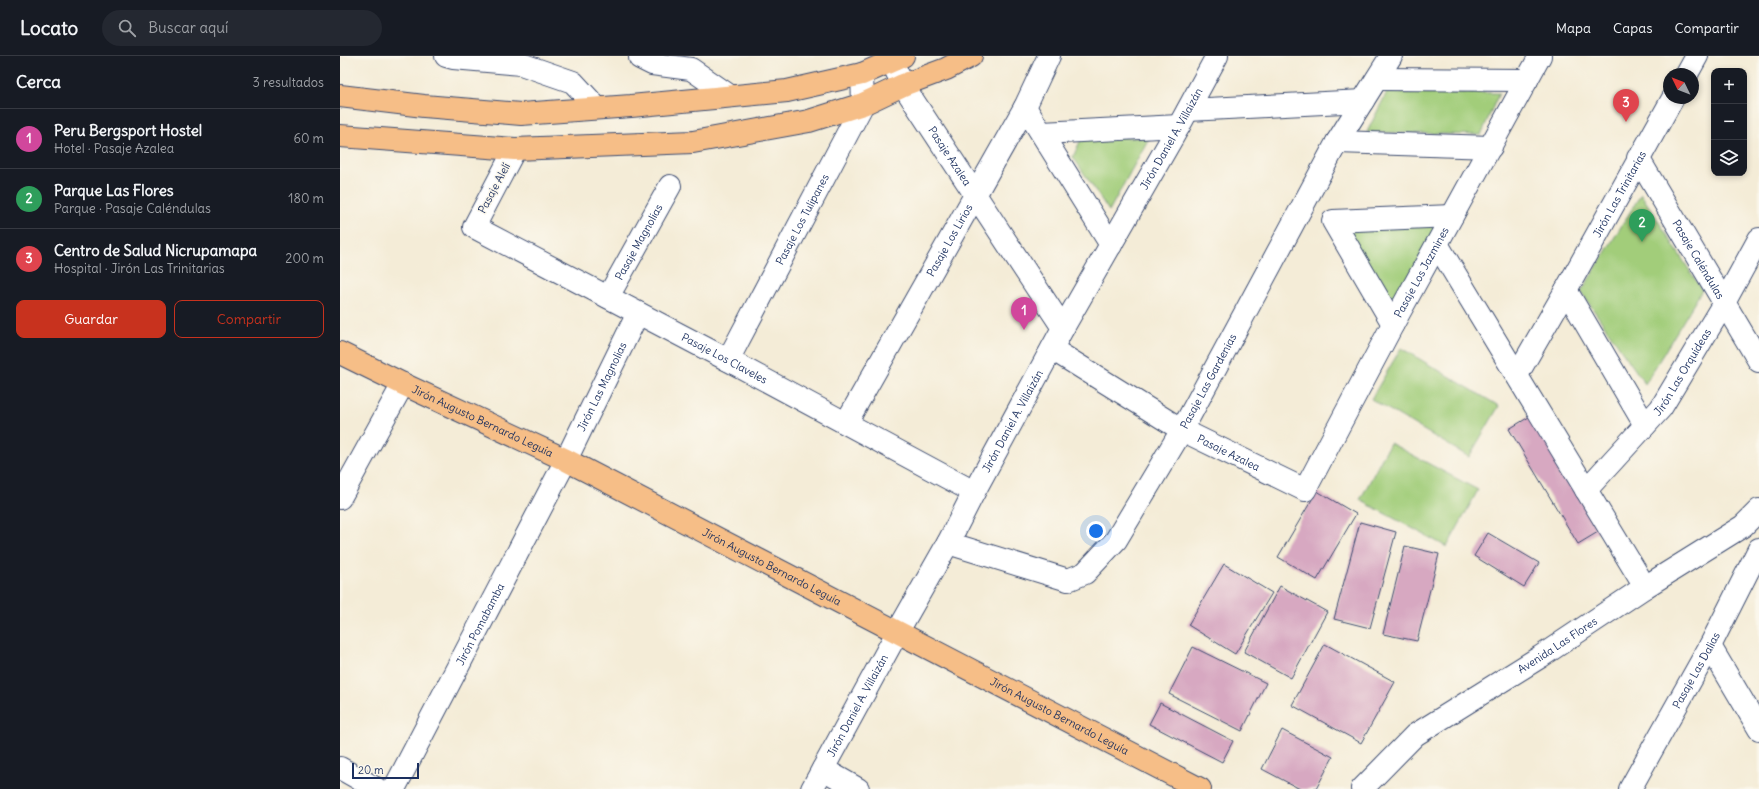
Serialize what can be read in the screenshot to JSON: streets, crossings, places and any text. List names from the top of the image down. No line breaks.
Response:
{"streets":{"main road":["Jirón Augusto Bernardo Leguía"],"street":["Jirón Daniel A. Villaizán","Pasaje Azalea","Pasaje Alelí","Jirón Las Trinitarias","Pasaje Los Tulipanes","Pasaje Los Lirios","Pasaje Magnolias","Pasaje Caléndulas","Pasaje Los Jazmines","Pasaje Los Claveles","Jirón Las Orquídeas","Pasaje Las Gardenias","Jirón Las Magnolias","Jirón Pomabamba","Avenida Las Flores","Pasaje Las Dalias"]},"crossings":[["Jirón Daniel A. Villaizán","Pasaje Azalea"],["Jirón Daniel A. Villaizán","Pasaje Los Claveles"],["Jirón Daniel A. Villaizán","Pasaje Las Gardenias"],["Jirón Daniel A. Villaizán","Jirón Augusto Bernardo Leguía"],["Pasaje Azalea","Pasaje Los Lirios"],["Pasaje Azalea","Pasaje Los Jazmines"],["Pasaje Azalea","Pasaje Las Gardenias"],["Pasaje Alelí","Pasaje Los Claveles"],["Jirón Las Trinitarias","Pasaje Caléndulas"],["Pasaje Los Tulipanes","Pasaje Los Claveles"],["Pasaje Los Lirios","Pasaje Los Claveles"],["Pasaje Magnolias","Pasaje Los Claveles"],["Pasaje Caléndulas","Jirón Las Orquídeas"],["Pasaje Los Claveles","Jirón Las Magnolias"],["Jirón Las Magnolias","Jirón Augusto Bernardo Leguía"],["Jirón Las Magnolias","Jirón Pomabamba"],["Jirón Augusto Bernardo Leguía","Jirón Pomabamba"]],"scale_bar":"20 m","north":"top left","page":{"header":"Locato","search":"Buscar aquí","nav":["Mapa","Capas","Compartir"],"heading":["Cerca","3 resultados"],"map_buttons":["+","−"],"pins":["3","2","1"],"list":[{"mark":"1","name":"Peru Bergsport Hostel","note":"Hotel · Pasaje Azalea","value":"60 m"},{"mark":"2","name":"Parque Las Flores","note":"Parque · Pasaje Caléndulas","value":"180 m"},{"mark":"3","name":"Centro de Salud Nicrupamapa","note":"Hospital · Jirón Las Trinitarias","value":"200 m"}],"buttons":["Guardar","Compartir"],"scale":"20 m"}}
